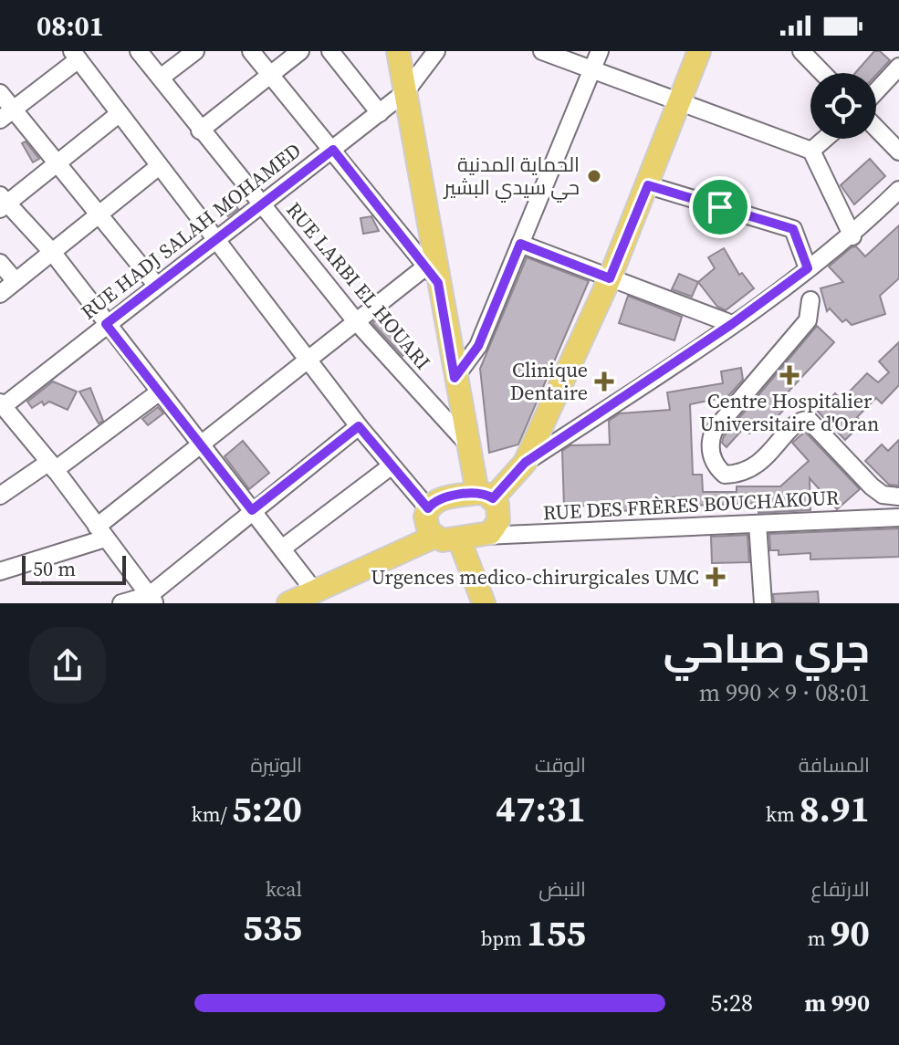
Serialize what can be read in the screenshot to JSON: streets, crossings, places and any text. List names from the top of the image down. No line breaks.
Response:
{"streets":{"street":["RUE HADJ SALAH MOHAMED","RUE LARBI EL HOUARI","RUE DES FRÈRES BOUCHAKOUR"]},"crossings":[["RUE HADJ SALAH MOHAMED","RUE LARBI EL HOUARI"]],"places":{"other":["الحماية المدنية حي سيدي البشير"],"health":["Centre Hospitalier Universitaire d'Oran","Clinique Dentaire","Urgences medico-chirurgicales UMC"]},"scale_bar":"50 m","page":{"status":"08:01","scale":"50 m","heading":["جري صباحي","08:01 · 9 × 990 m"],"stats":[["المسافة","8.91 km"],["الوقت","47:31"],["الوتيرة","5:20 /km"],["الارتفاع","90 m"],["النبض","155 bpm"],["kcal","535"]],"list":[{"name":"990 m","note":"5:28"}]}}
